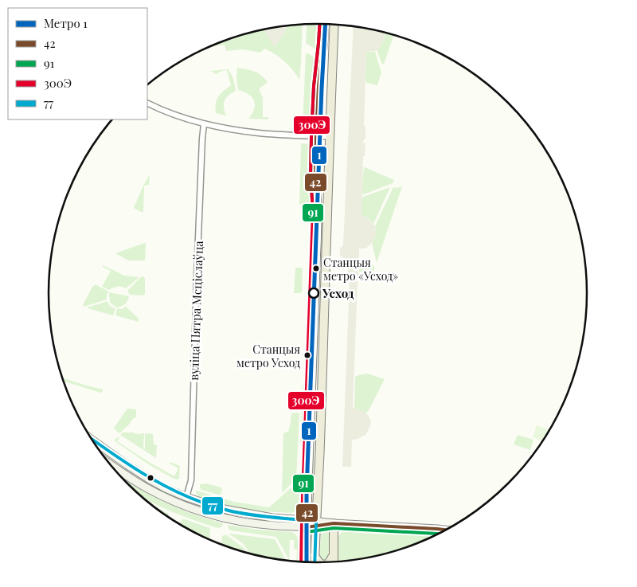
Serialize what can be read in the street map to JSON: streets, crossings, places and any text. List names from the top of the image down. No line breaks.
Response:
{"streets":{"street":["вуліца Пятра Мсціслаўца"]},"places":["Станцыя метро «Усход»","Усход","Станцыя метро Усход"],"lines":["transit line 91","transit line 300Э","transit line 42","metro line 1","transit line 77"],"legend":["Метро 1","42","91","300Э","77"]}
